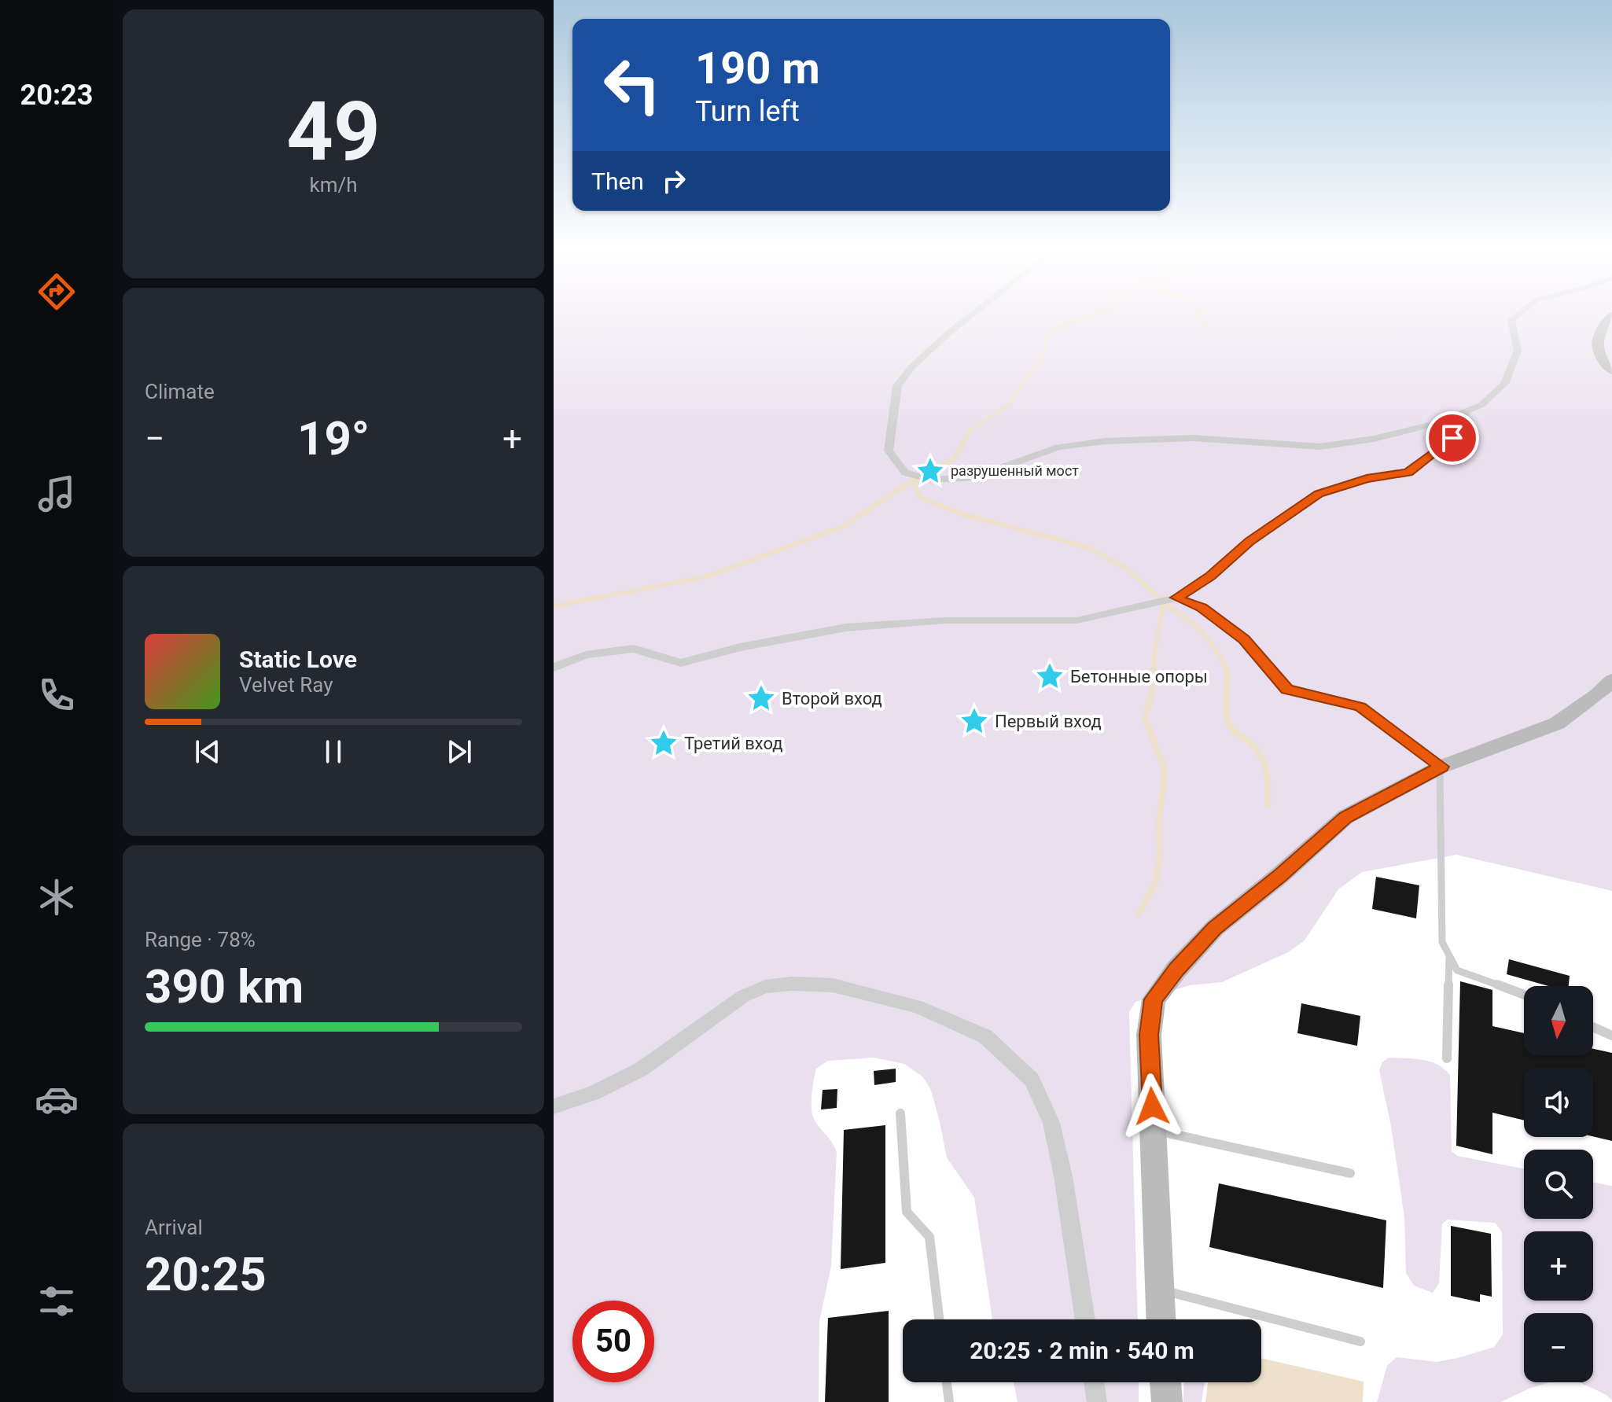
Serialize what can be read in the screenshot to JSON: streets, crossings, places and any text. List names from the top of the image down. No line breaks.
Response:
{"places":{"place":["разрушенный мост","Бетонные опоры","Второй вход","Первый вход","Третий вход"]},"north":"bottom","page":{"tabs":"20:23","tile":[["49","km/h"],"Climate",["Range · 78%","390 km"],["Arrival","20:25"]],"turn":["190 m","Turn left"],"then":"Then","heat":["−","19°","+"],"song":["Static Love","Velvet Ray"],"map_buttons":["+","−"],"limit":"50","trip":"20:25 · 2 min · 540 m"}}
